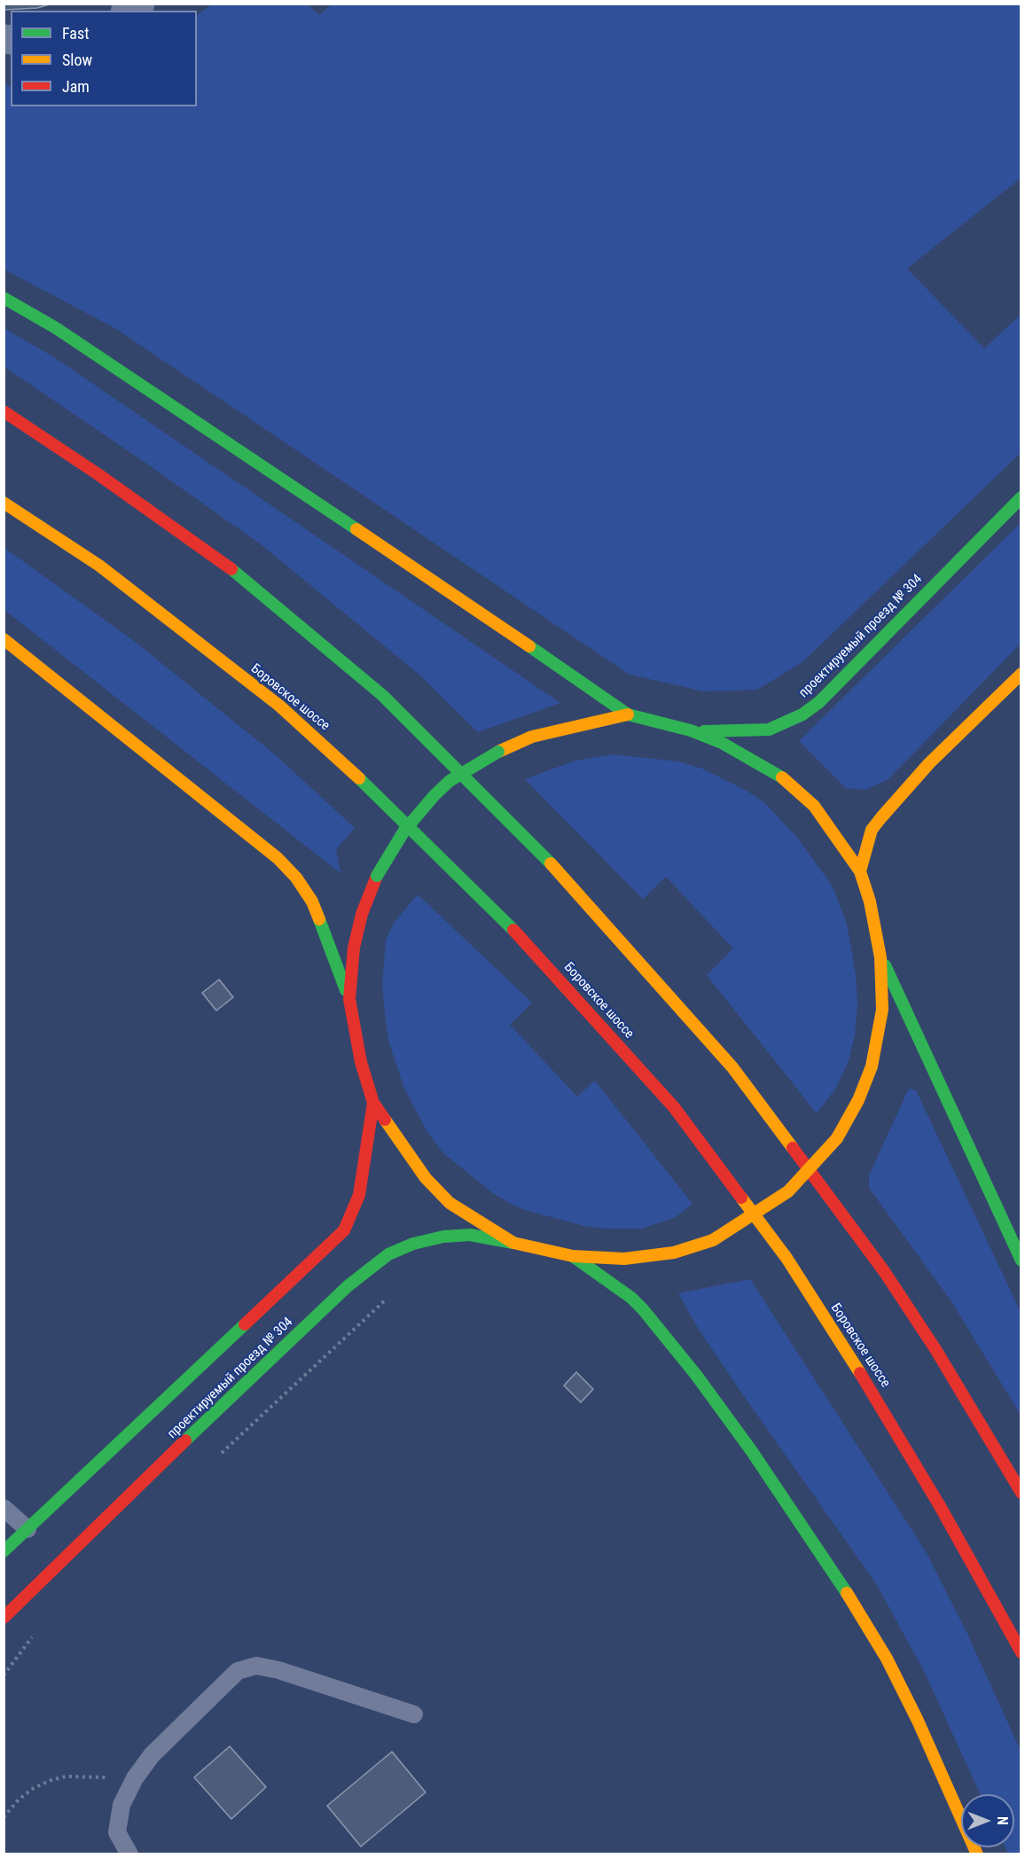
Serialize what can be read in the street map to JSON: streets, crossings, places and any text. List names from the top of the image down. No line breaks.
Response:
{"streets":{"main road":["проектируемый проезд № 304","Боровское шоссе"]},"legend":["Fast","Slow","Jam"],"north":"right"}
